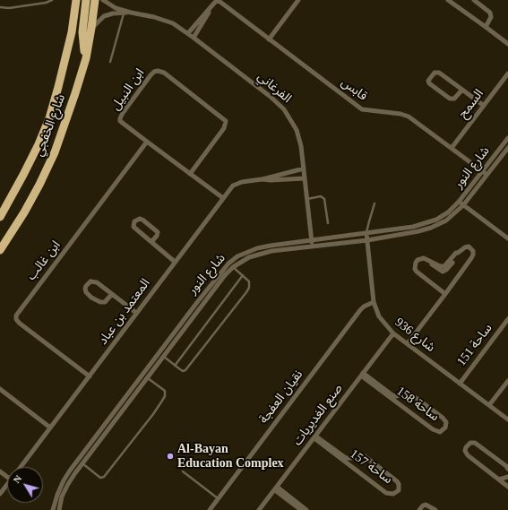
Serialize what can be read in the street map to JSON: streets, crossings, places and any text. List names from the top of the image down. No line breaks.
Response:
{"streets":{"highway":["شارع الخفجي"],"street":["الفرغاني","ابن النبيل","قابس","السمح","شارع النور","ابن غالب","المعتمد بن عباد","شارع 936","ساحة 151","نقيان العفجة","ساحة 158","صنع الغديريات","ساحة 157"]},"crossings":[["الفرغاني","شارع الخفجي"],["الفرغاني","شارع النور"],["الفرغاني","المعتمد بن عباد"],["ابن النبيل","ابن غالب"],["ابن النبيل","المعتمد بن عباد"],["قابس","السمح"],["قابس","شارع النور"],["شارع النور","شارع 936"],["ابن غالب","المعتمد بن عباد"],["شارع 936","ساحة 151"],["شارع 936","نقيان العفجة"],["شارع 936","صنع الغديريات"],["ساحة 158","صنع الغديريات"],["صنع الغديريات","ساحة 157"]],"places":["Al-Bayan Education Complex"],"north":"top left"}
